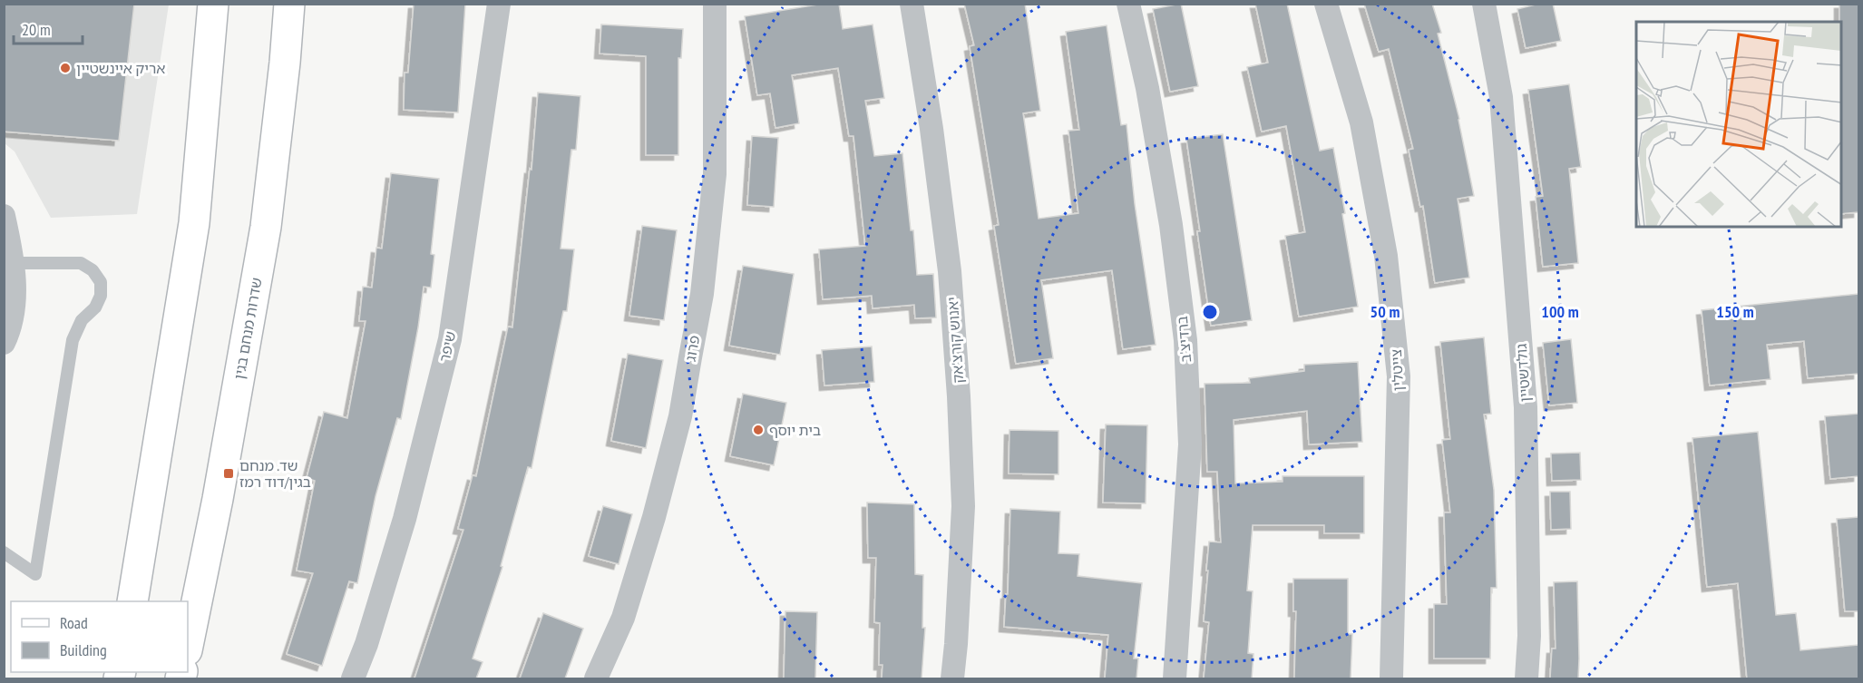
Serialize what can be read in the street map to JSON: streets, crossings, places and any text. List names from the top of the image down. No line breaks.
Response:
{"streets":{"main road":["שדרות מנחם בגין"],"street":["ברדיצ'ב","יאנוש קורצ'אק","שיפר","פרוג","צייטלין","גולדשטיין"]},"places":{"other":["אריק איינשטיין","בית יוסף"],"transit":["שד. מנחם בגין/דוד רמז"]},"legend":["Road","Building"],"scale_bar":"20 m","rings":["50 m","100 m","150 m"]}
